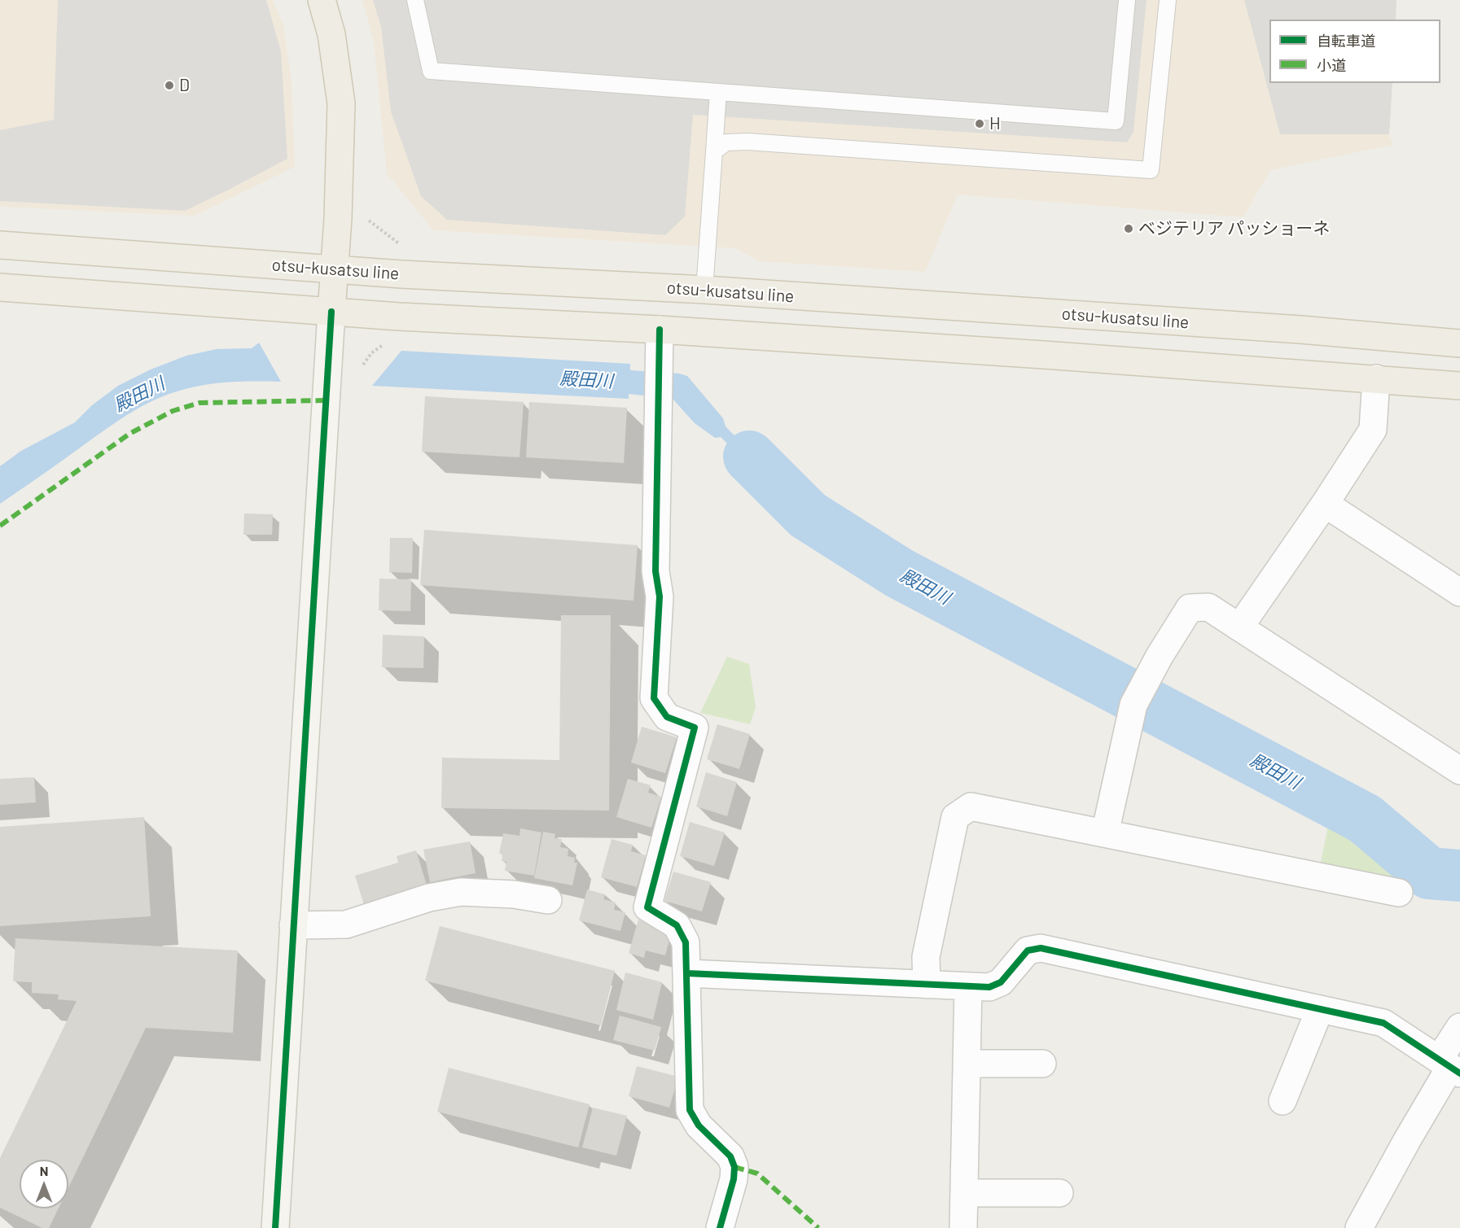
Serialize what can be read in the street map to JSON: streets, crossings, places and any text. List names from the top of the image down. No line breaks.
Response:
{"streets":{"main road":["otsu-kusatsu line"]},"water":["殿田川"],"places":["D","H","ベジテリア パッショーネ"],"legend":["自転車道","小道"],"north":"top"}
